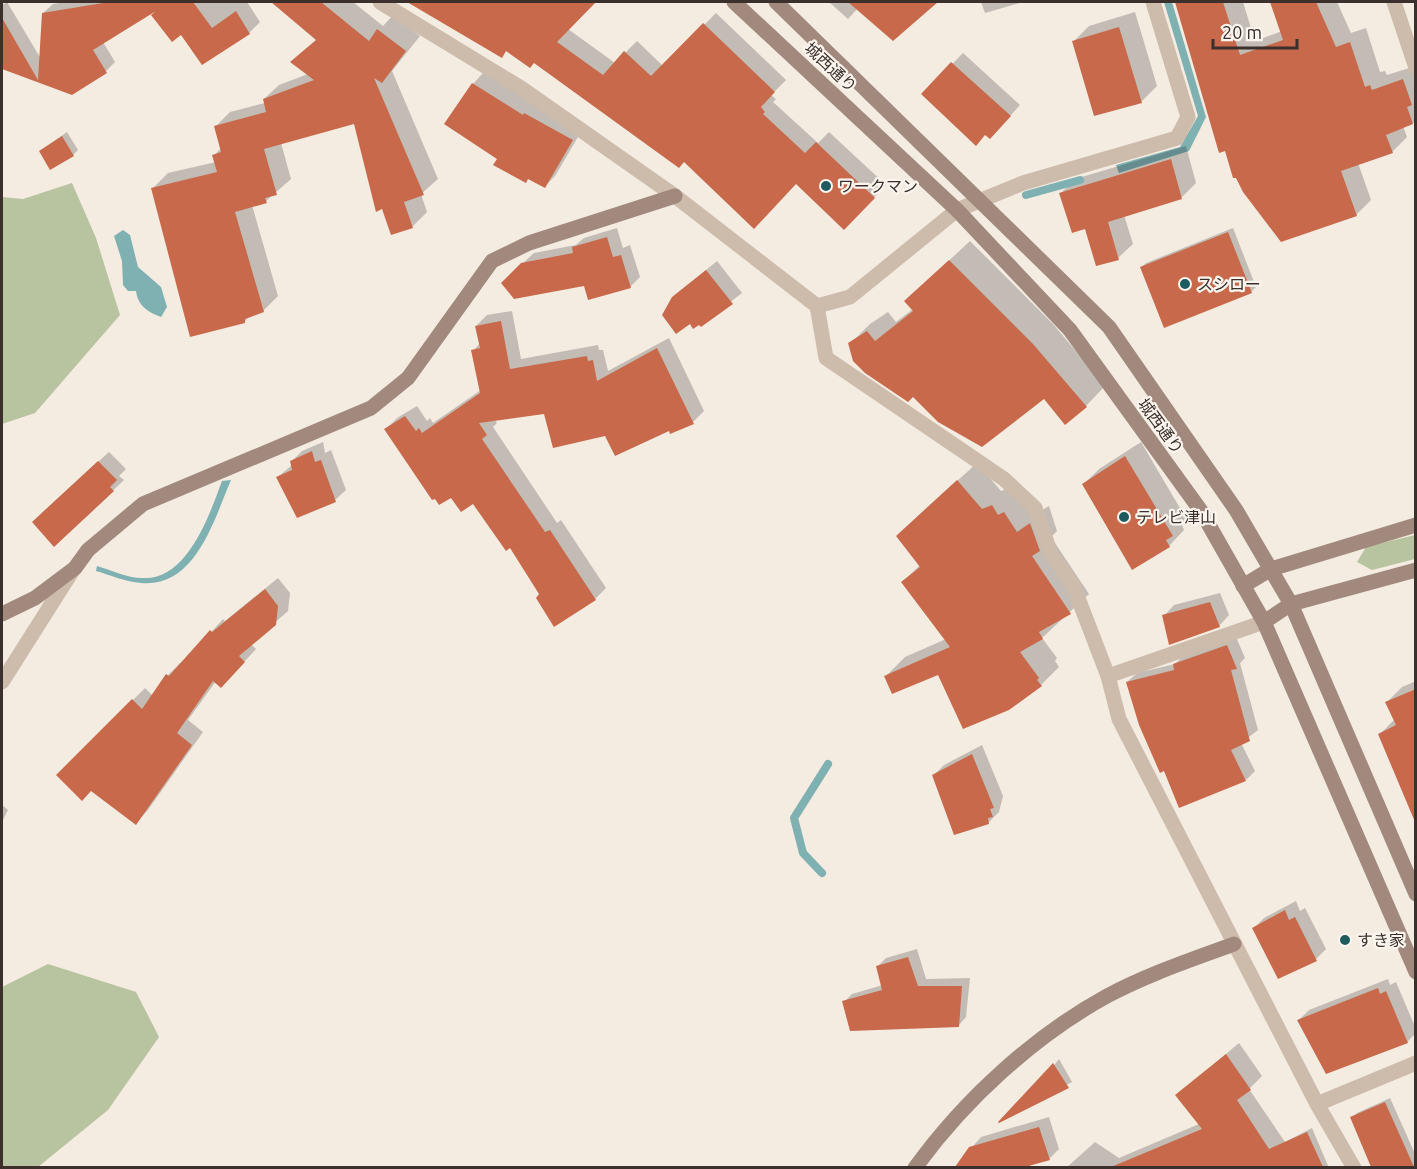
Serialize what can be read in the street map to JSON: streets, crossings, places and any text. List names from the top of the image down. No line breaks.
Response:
{"streets":{"street":["城西通り"]},"places":["ワークマン","スシロー","テレビ津山","すき家"],"scale_bar":"20 m"}
